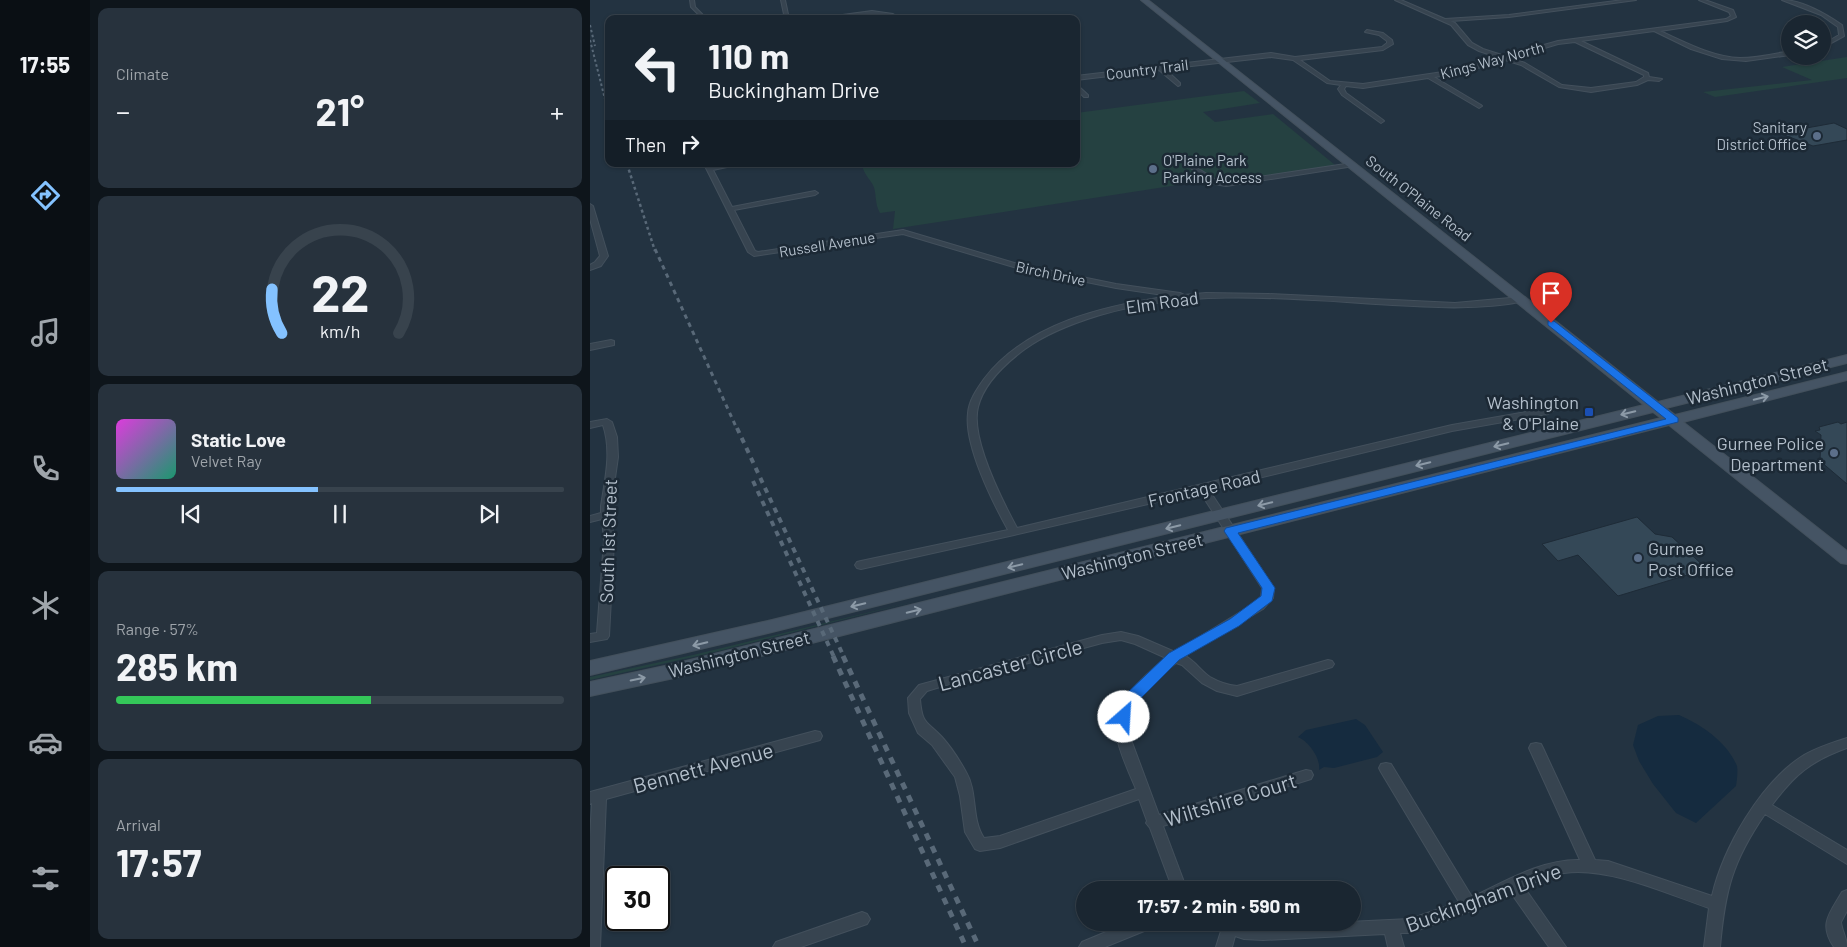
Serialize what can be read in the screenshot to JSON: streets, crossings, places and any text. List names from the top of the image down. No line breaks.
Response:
{"streets":{"main road":["South O'Plaine Road","Washington Street"],"street":["Kings Way North","Country Trail","Russell Avenue","Birch Drive","Elm Road","Frontage Road","South 1st Street","Lancaster Circle","Bennett Avenue","Wiltshire Court","Buckingham Drive"]},"crossings":[["Kings Way North","Country Trail"],["Kings Way North","South O'Plaine Road"],["Country Trail","South O'Plaine Road"],["South O'Plaine Road","Elm Road"],["South O'Plaine Road","Washington Street"],["Russell Avenue","Birch Drive"],["Birch Drive","Elm Road"],["Elm Road","Frontage Road"]],"places":{"other":["Sanitary District Office","O'Plaine Park Parking Access","Gurnee Police Department","Gurnee Post Office"],"transit":["Washington & O'Plaine"]},"page":{"tabs":"17:55","tile":["Climate",["Range · 57%","285 km"],["Arrival","17:57"]],"turn":["110 m","Buckingham Drive"],"heat":["−","21°","+"],"then":"Then","song":["Static Love","Velvet Ray"],"limit":"30","trip":"17:57 · 2 min · 590 m","gauge":["22","km/h"]}}
